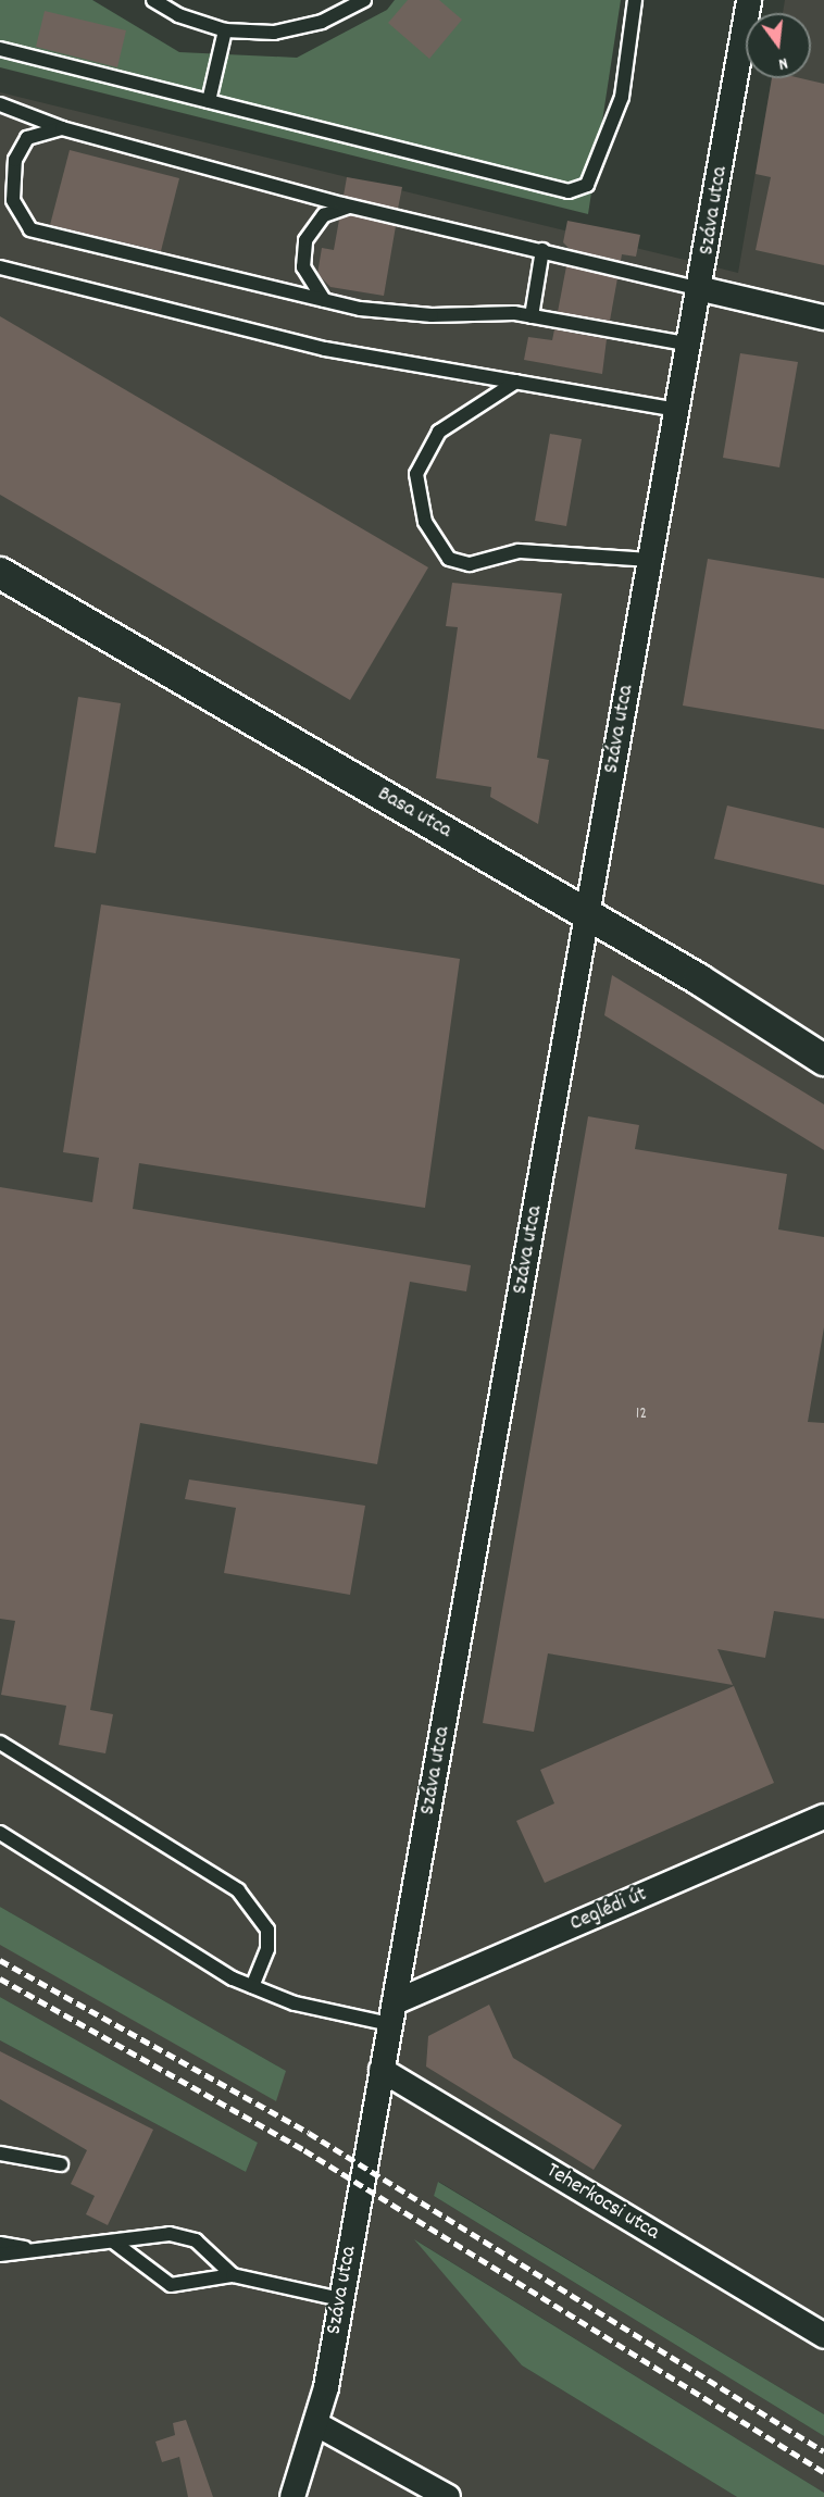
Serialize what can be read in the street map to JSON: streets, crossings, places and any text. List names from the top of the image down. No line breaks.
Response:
{"streets":{"street":["Száva utca","Basa utca","Ceglédi út","Teherkocsi utca"]},"crossings":[["Száva utca","Basa utca"],["Száva utca","Ceglédi út"],["Száva utca","Teherkocsi utca"]],"house_numbers":["12"],"north":"bottom"}
